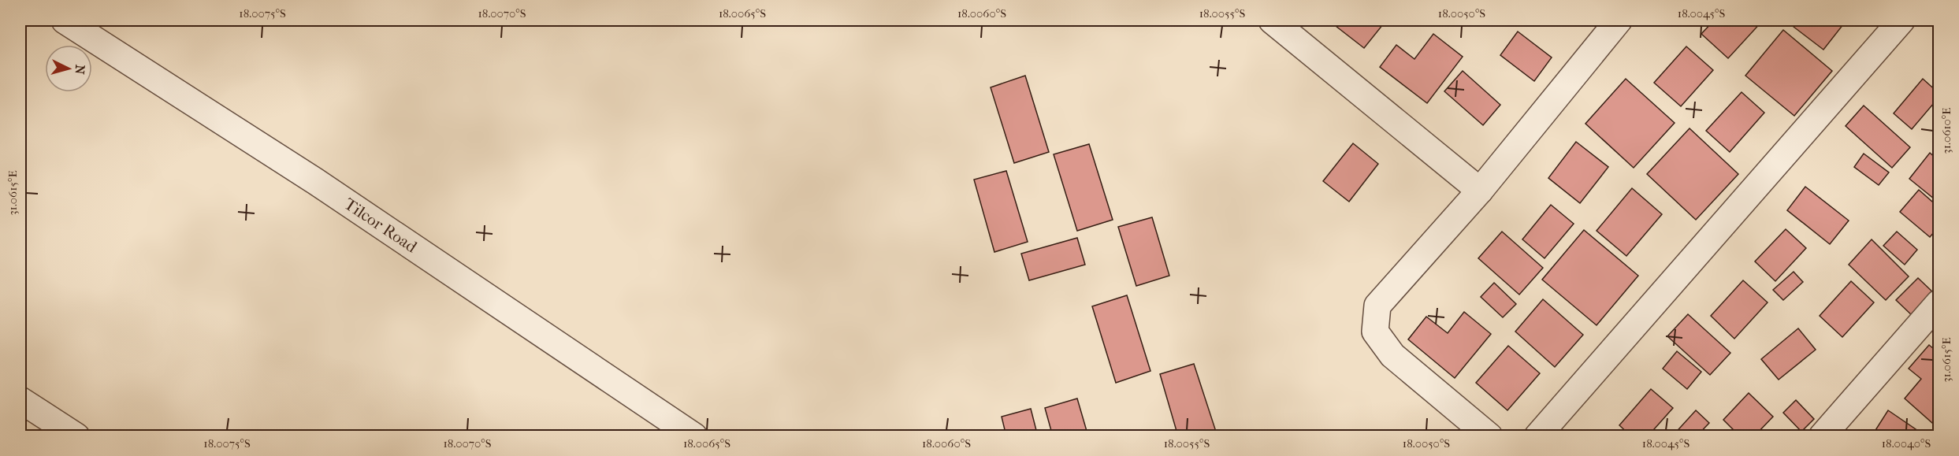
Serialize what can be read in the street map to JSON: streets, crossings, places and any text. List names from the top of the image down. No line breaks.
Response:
{"streets":{"street":["Tilcor Road"]},"north":"right","coordinates":["18.0075°S","18.0070°S","18.0065°S","18.0060°S","18.0055°S","18.0050°S","18.0045°S","31.0610°E","31.0615°E","18.0040°S"]}
